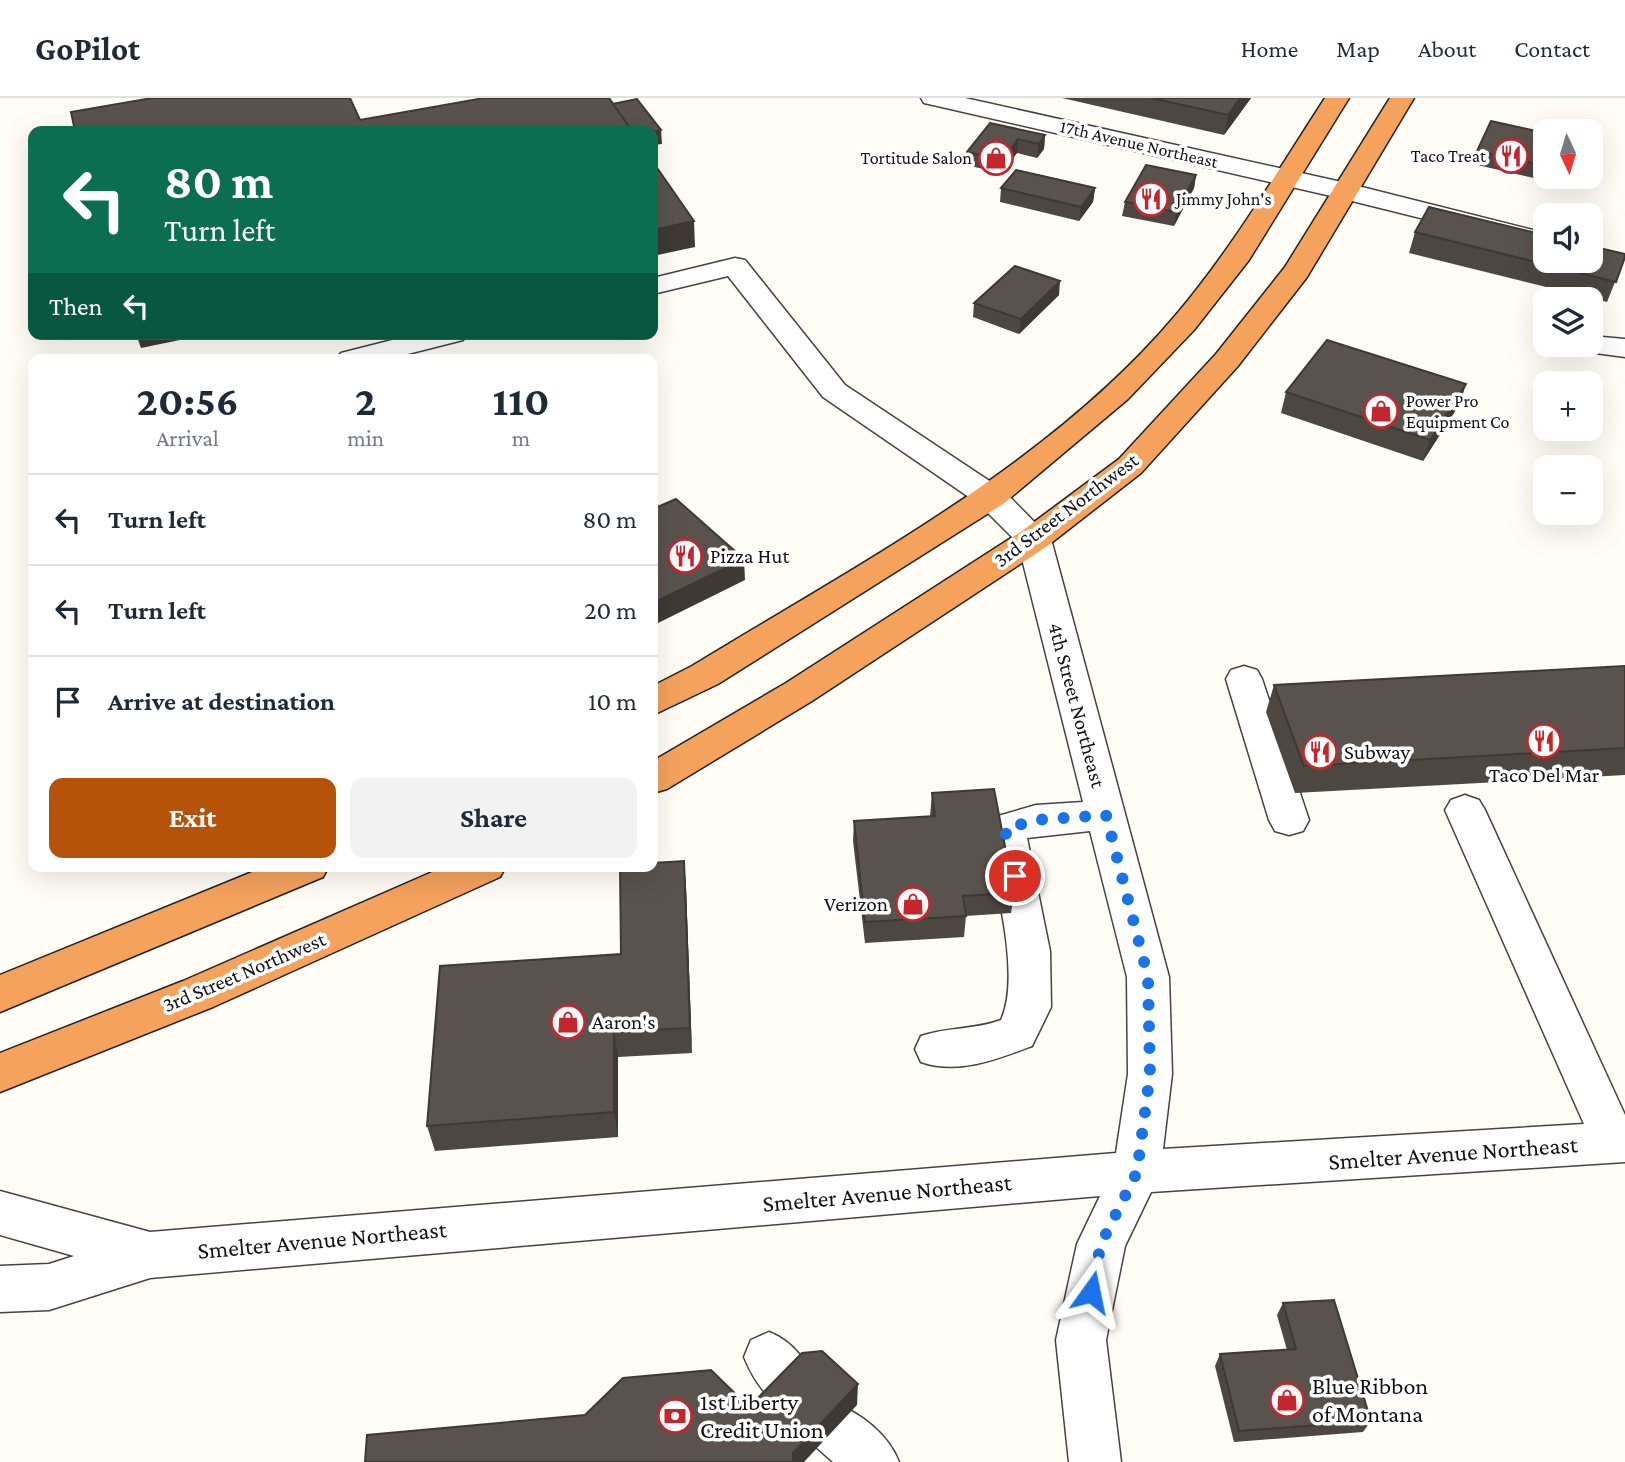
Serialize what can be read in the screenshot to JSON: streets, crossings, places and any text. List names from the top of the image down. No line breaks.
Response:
{"streets":{"highway":["3rd Street Northwest"],"street":["17th Avenue Northeast","4th Street Northeast","Smelter Avenue Northeast"]},"crossings":[["17th Avenue Northeast","3rd Street Northwest"],["3rd Street Northwest","4th Street Northeast"],["4th Street Northeast","Smelter Avenue Northeast"]],"places":{"restaurant":["Taco Treat","Jimmy John's","Pizza Hut","Taco Del Mar","Subway"],"shop":["Tortitude Salon","Power Pro Equipment Co","Verizon","Aaron's","Blue Ribbon of Montana"],"bank":["1st Liberty Credit Union"]},"north":"bottom","page":{"header":"GoPilot","nav":["Home","Map","About","Contact"],"map_buttons":["+","−"],"turn":["80 m","Turn left"],"then":"Then","eta":["20:56","Arrival","2","min","110","m"],"list":[{"name":"Turn left","value":"80 m"},{"name":"Turn left","value":"20 m"},{"name":"Arrive at destination","value":"10 m"}],"buttons":["Exit","Share"]}}
